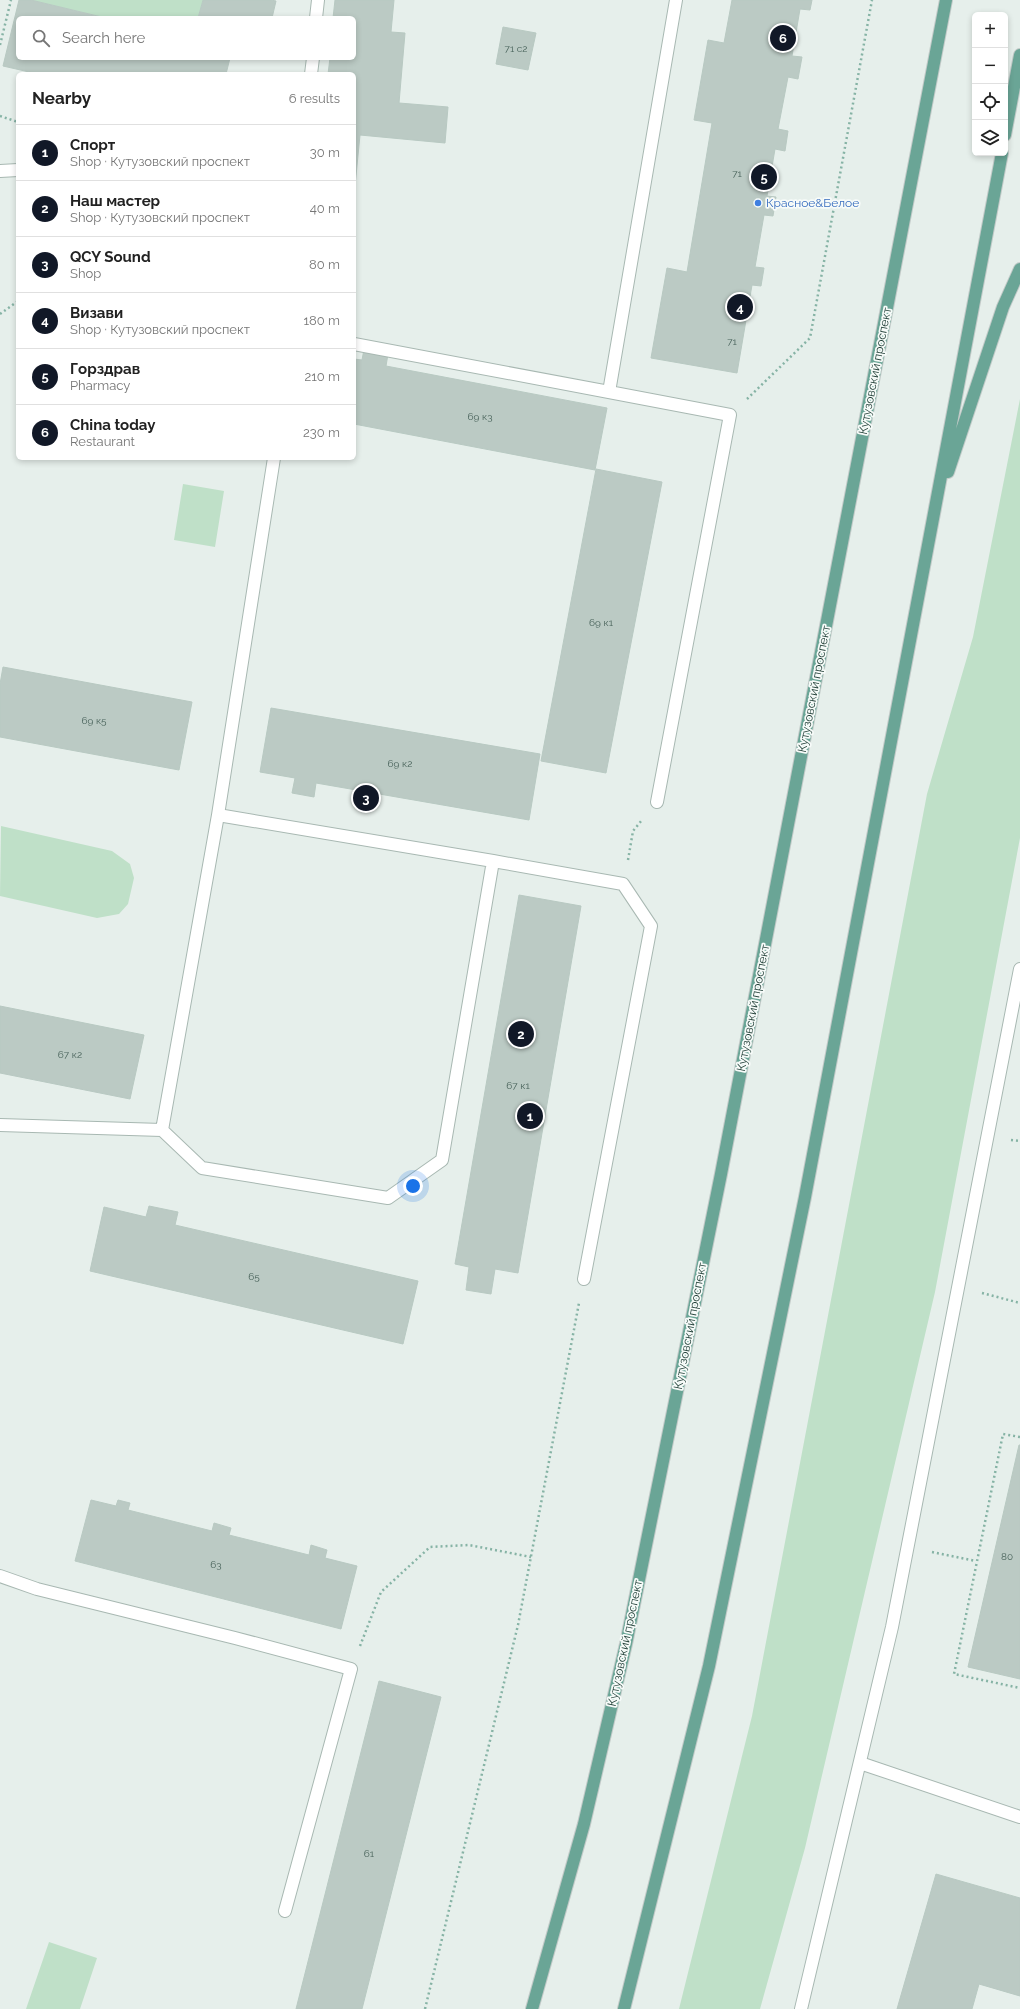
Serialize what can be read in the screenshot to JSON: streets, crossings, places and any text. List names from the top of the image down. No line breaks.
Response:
{"streets":{"main road":["Кутузовский проспект"]},"places":["Красное&Белое"],"house_numbers":["71 с2","71","71","69 к3","69 к1","69 к5","69 к2","67 к2","67 к1","65","80","63","61"],"page":{"map_buttons":["+","−"],"search":"Search here","pins":["6","5","4","3","2","1"],"heading":["Nearby","6 results"],"list":[{"mark":"1","name":"Спорт","note":"Shop · Кутузовский проспект","value":"30 m"},{"mark":"2","name":"Наш мастер","note":"Shop · Кутузовский проспект","value":"40 m"},{"mark":"3","name":"QCY Sound","note":"Shop","value":"80 m"},{"mark":"4","name":"Визави","note":"Shop · Кутузовский проспект","value":"180 m"},{"mark":"5","name":"Горздрав","note":"Pharmacy","value":"210 m"},{"mark":"6","name":"China today","note":"Restaurant","value":"230 m"}]}}
